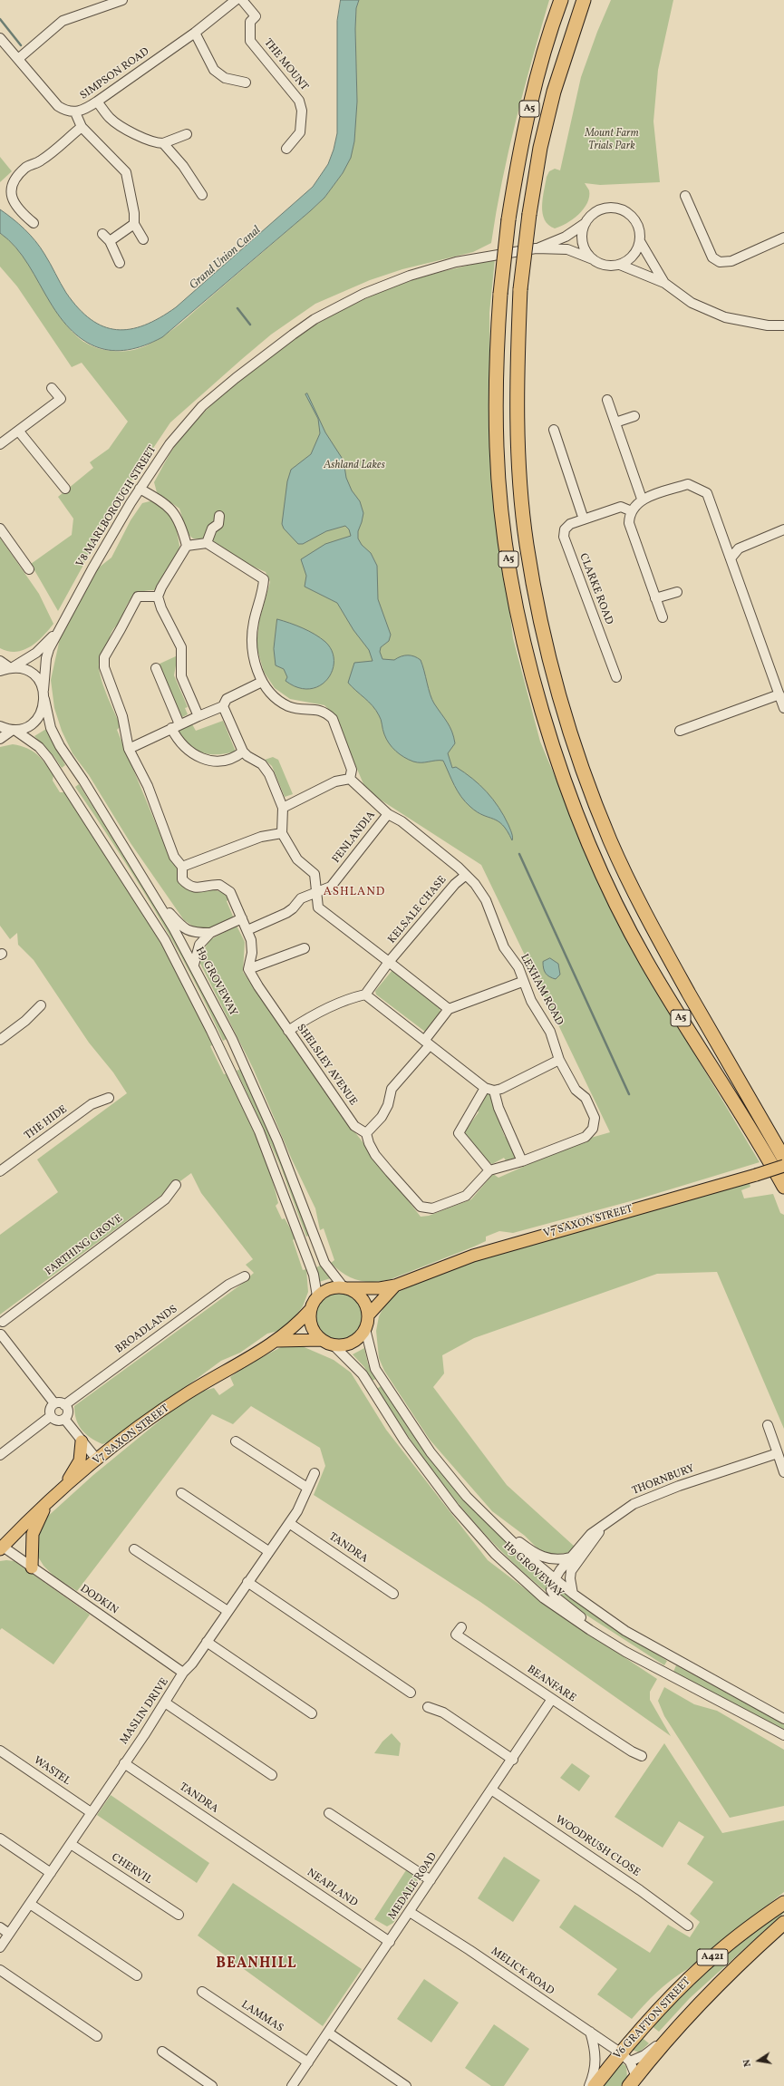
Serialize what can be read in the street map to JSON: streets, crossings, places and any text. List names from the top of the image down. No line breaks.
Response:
{"streets":{"highway":["A5","A421","V6 GRAFTON STREET"],"main road":["V7 SAXON STREET"],"street":["THE MOUNT","SIMPSON ROAD","V8 MARLBOROUGH STREET","CLARKE ROAD","FENLANDIA","KELSALE CHASE","H9 GROVEWAY","LEXHAM ROAD","SHELSLEY AVENUE","THE HIDE","FARTHING GROVE","BROADLANDS","THORNBURY","TANDRA","DODKIN","BEANFARE","MASLIN DRIVE","WASTEL","WOODRUSH CLOSE","CHERVIL","MEDALE ROAD","NEAPLAND","MELICK ROAD","LAMMAS"]},"crossings":[["V8 MARLBOROUGH STREET","H9 GROVEWAY"],["FENLANDIA","LEXHAM ROAD"],["KELSALE CHASE","LEXHAM ROAD"],["H9 GROVEWAY","V7 SAXON STREET"],["H9 GROVEWAY","THORNBURY"],["V7 SAXON STREET","DODKIN"],["TANDRA","MASLIN DRIVE"],["TANDRA","NEAPLAND"],["DODKIN","MASLIN DRIVE"],["BEANFARE","MEDALE ROAD"],["MASLIN DRIVE","WASTEL"],["MASLIN DRIVE","CHERVIL"],["WOODRUSH CLOSE","MEDALE ROAD"],["MEDALE ROAD","NEAPLAND"],["MEDALE ROAD","MELICK ROAD"],["MEDALE ROAD","LAMMAS"],["MELICK ROAD","V6 GRAFTON STREET"]],"districts":["ASHLAND","BEANHILL"],"water":["Grand Union Canal"],"parks":["Mount Farm Trials Park","Ashland Lakes"],"north":"left"}
